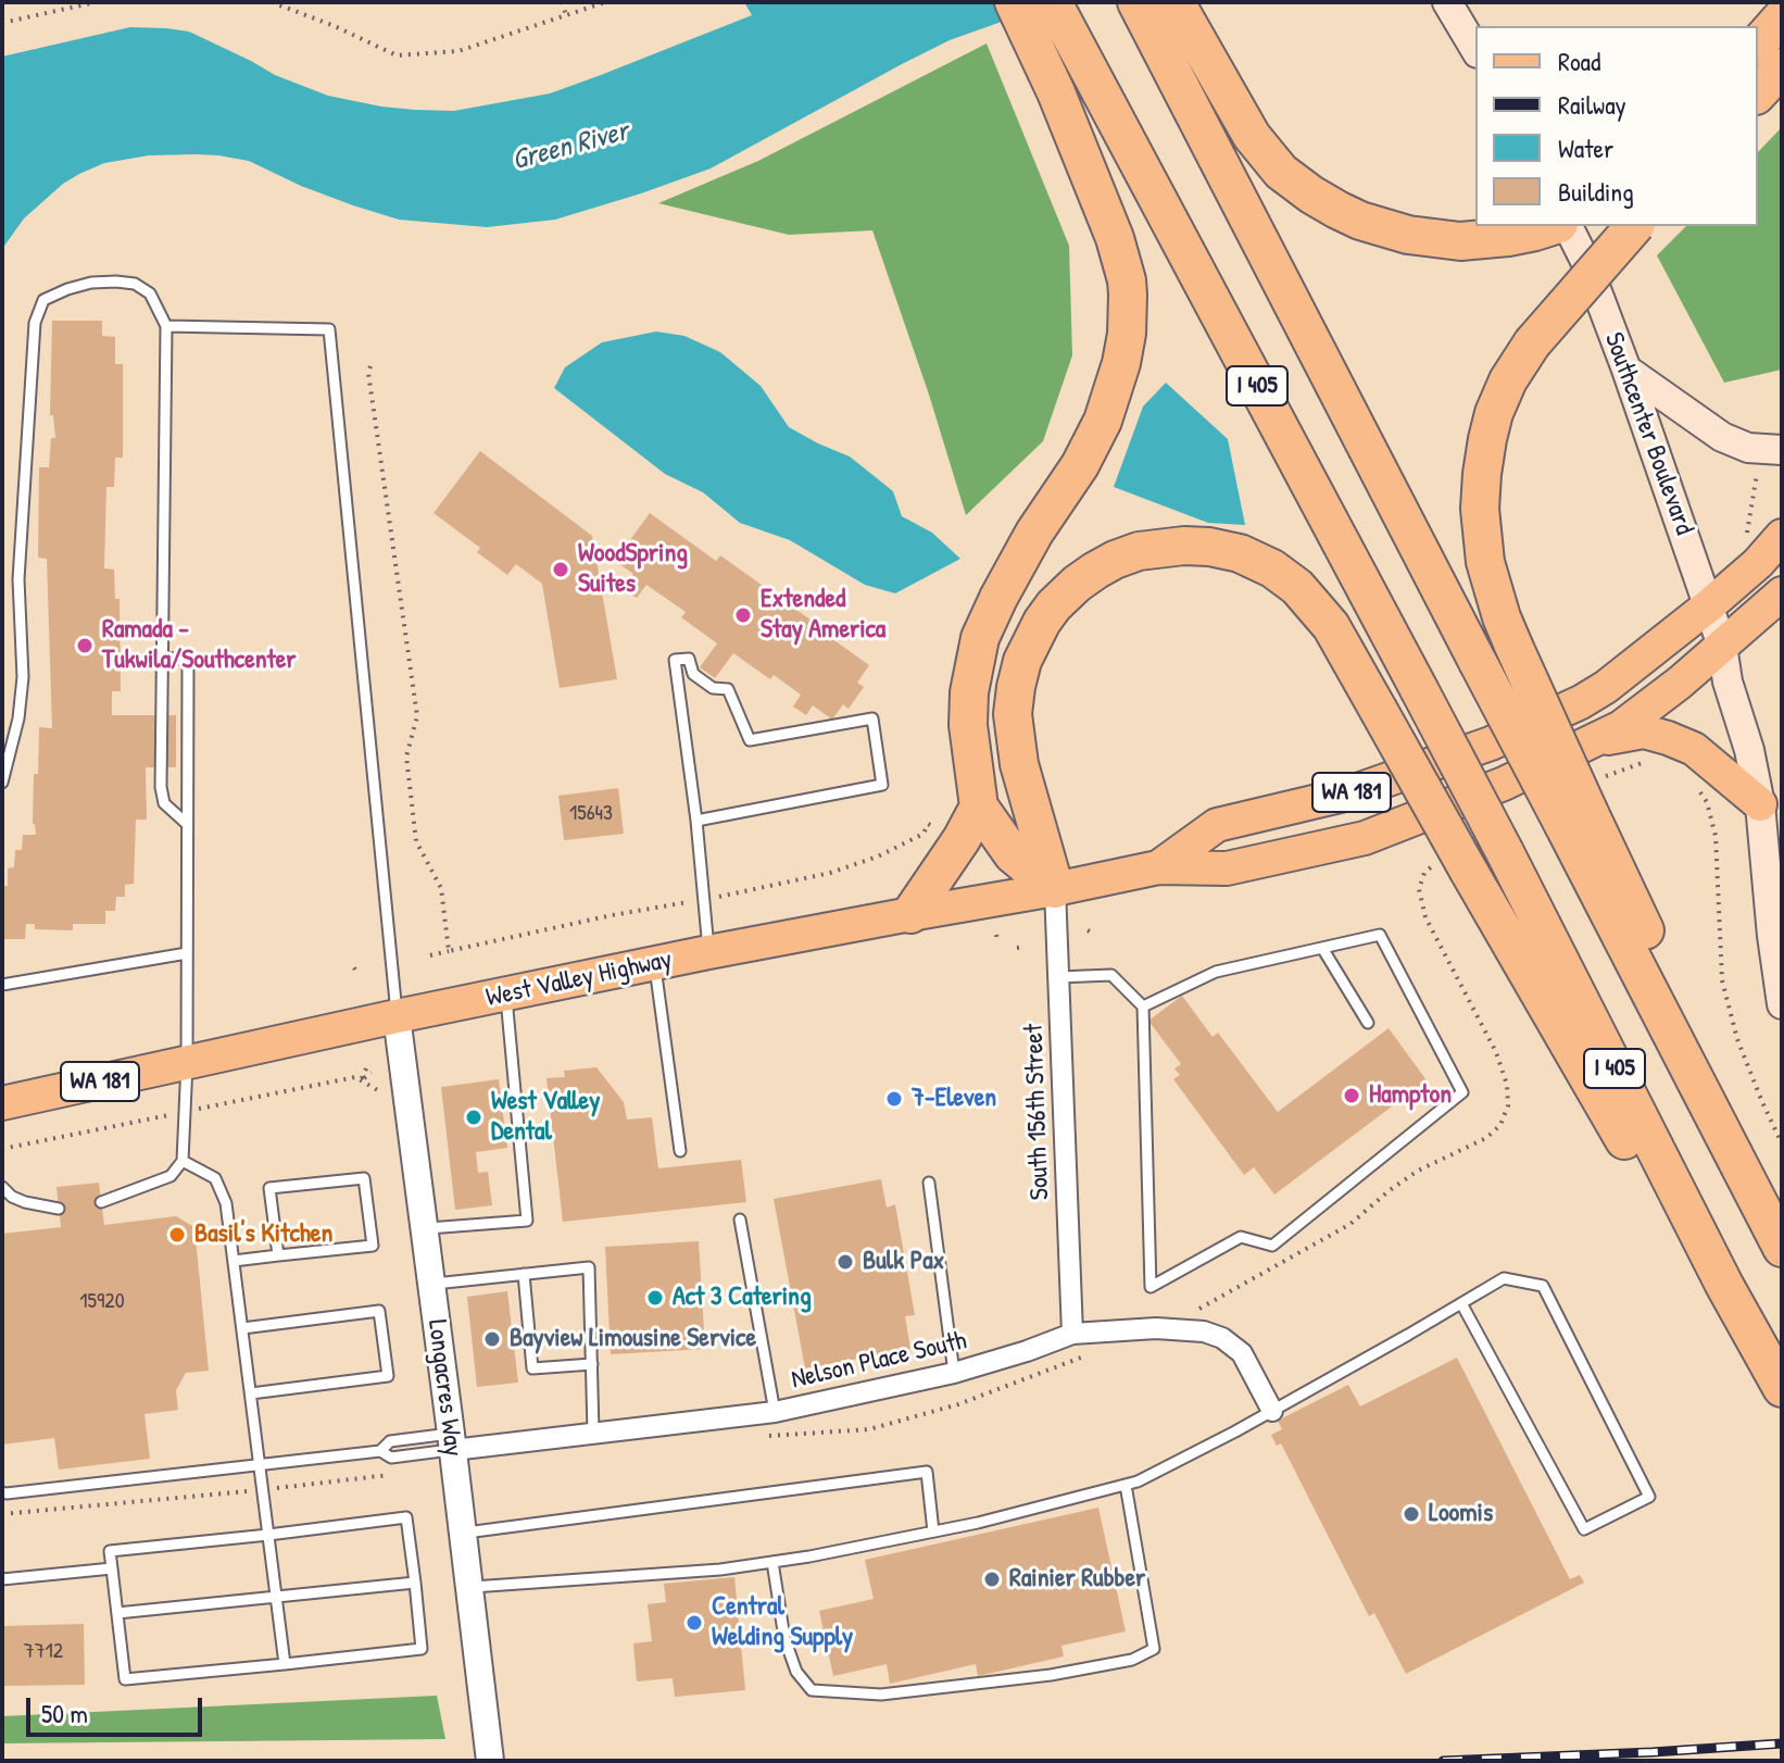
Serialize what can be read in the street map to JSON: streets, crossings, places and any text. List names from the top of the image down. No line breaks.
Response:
{"streets":{"highway":["I 405"],"main road":["Southcenter Boulevard","WA 181","West Valley Highway"],"street":["South 156th Street","Nelson Place South","Longacres Way"]},"crossings":[["Southcenter Boulevard","West Valley Highway"],["West Valley Highway","South 156th Street"],["West Valley Highway","Longacres Way"],["South 156th Street","Nelson Place South"],["Nelson Place South","Longacres Way"]],"water":["Green River"],"places":["WoodSpring Suites","Extended Stay America","Ramada - Tukwila/Southcenter","Hampton","7-Eleven","West Valley Dental","Basil's Kitchen","Bulk Pax","Act 3 Catering","Bayview Limousine Service","Loomis","Rainier Rubber","Central Welding Supply"],"house_numbers":["15643","15920","7712"],"legend":["Road","Railway","Water","Building"],"scale_bar":"50 m"}
